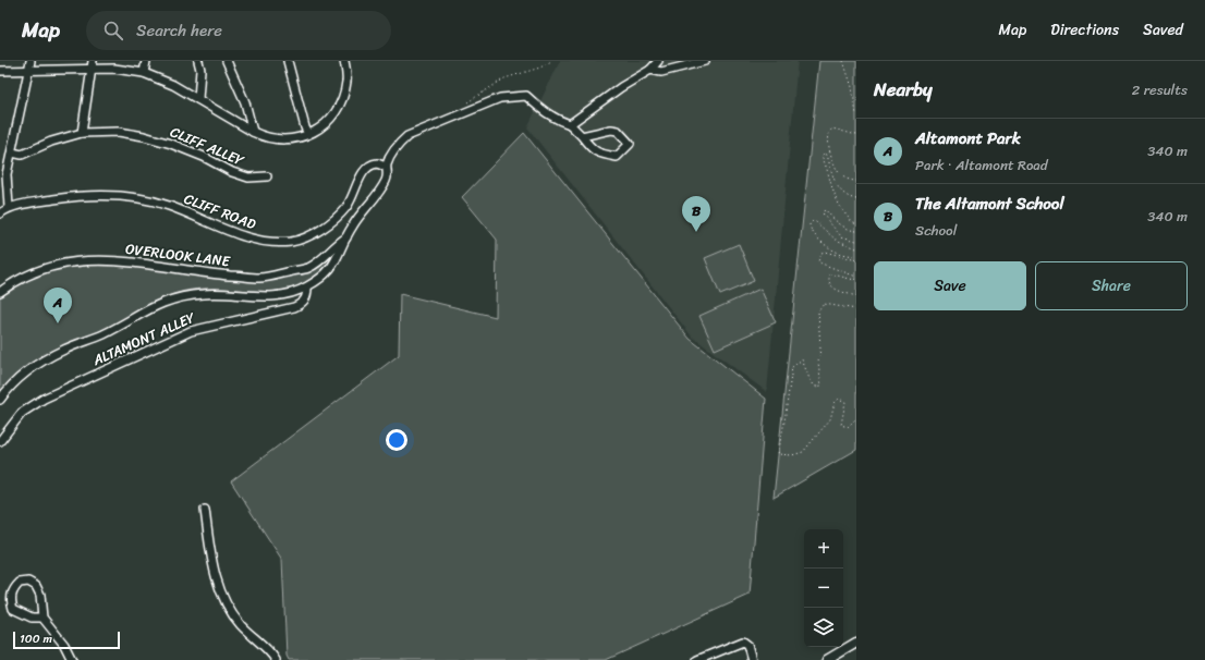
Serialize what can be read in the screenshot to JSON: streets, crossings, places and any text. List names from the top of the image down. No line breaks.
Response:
{"streets":{"street":["CLIFF ALLEY","CLIFF ROAD","OVERLOOK LANE","ALTAMONT ALLEY"]},"scale_bar":"100 m","page":{"header":"Map","search":"Search here","nav":["Map","Directions","Saved"],"heading":["Nearby","2 results"],"list":[{"mark":"A","name":"Altamont Park","note":"Park · Altamont Road","value":"340 m"},{"mark":"B","name":"The Altamont School","note":"School","value":"340 m"}],"pins":["B","A"],"buttons":["Save","Share"],"map_buttons":["+","−"],"scale":"100 m"}}
